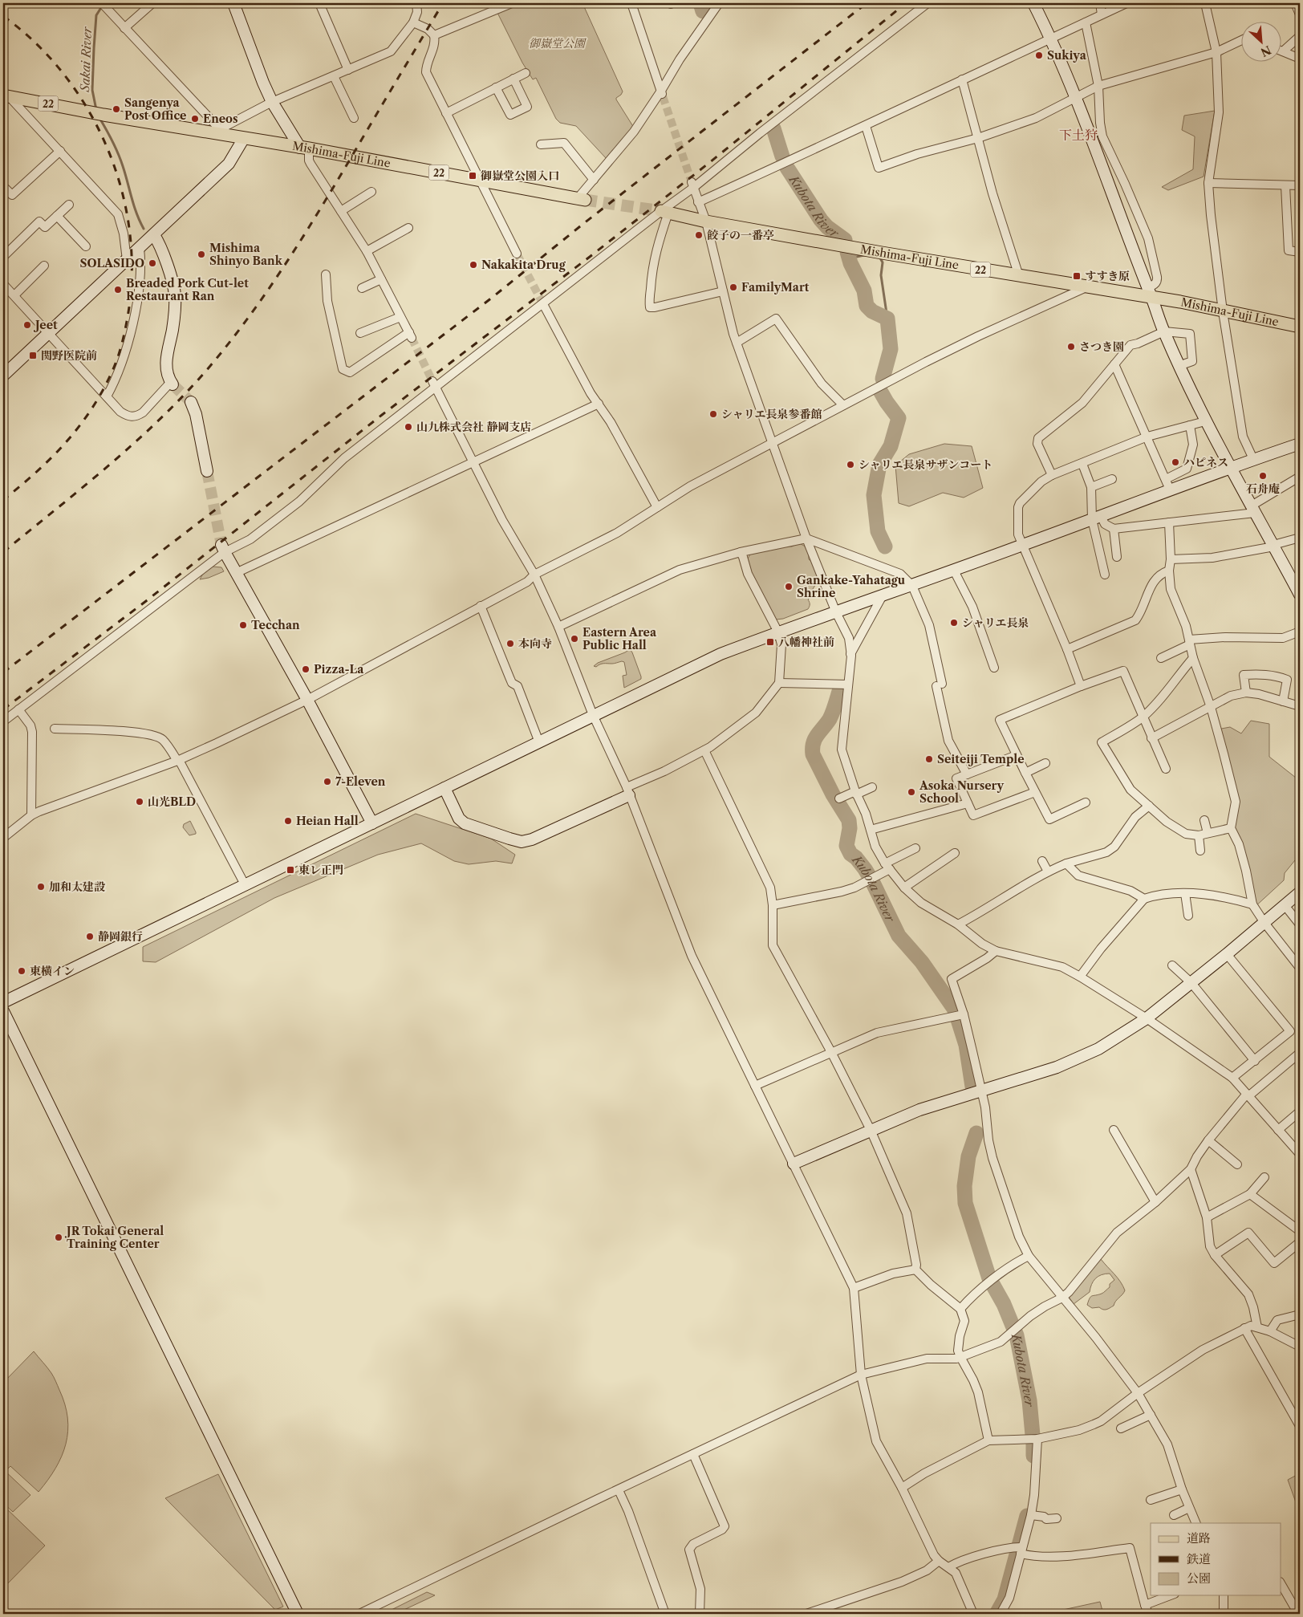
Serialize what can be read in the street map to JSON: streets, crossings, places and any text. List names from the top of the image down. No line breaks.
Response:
{"streets":{"main road":["22","Mishima-Fuji Line"]},"districts":["下土狩"],"water":["Sakai River","Kubota River"],"parks":["御嶽堂公園"],"places":{"other":["Sukiya","Sangenya Post Office","Eneos","餃子の一番亭","Mishima Shinyo Bank","SOLASIDO","Nakakita Drug","FamilyMart","Breaded Pork Cut-let Restaurant Ran","Jeet","さつき園","シャリエ長泉参番館","山九株式会社 静岡支店","ハピネス","シャリエ長泉サザンコート","石舟庵","Gankake-Yahatagu Shrine","シャリエ長泉","Tecchan","Eastern Area Public Hall","本向寺","Pizza-La","Seiteiji Temple","7-Eleven","Asoka Nursery School","山光BLD","Heian Hall","加和太建設","静岡銀行","東横イン","JR Tokai General Training Center"],"transit":["御嶽堂公園入口","すすき原","関野医院前","八幡神社前","東レ正門"]},"legend":["道路","鉄道","公園"],"north":"bottom right"}
